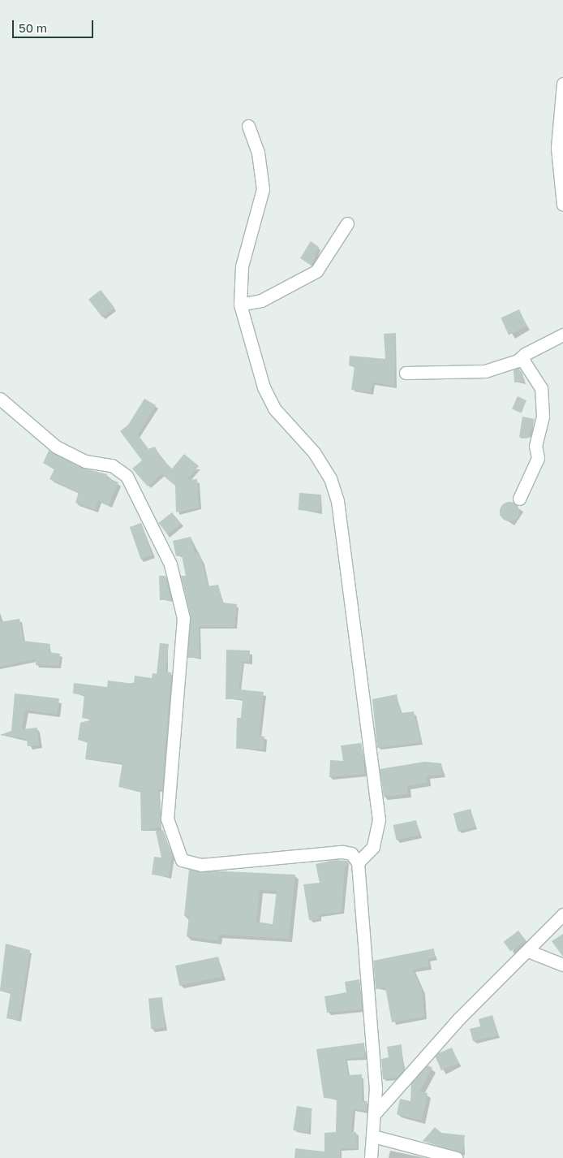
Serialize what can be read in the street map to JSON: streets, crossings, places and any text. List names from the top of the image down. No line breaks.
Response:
{"scale_bar":"50 m"}
